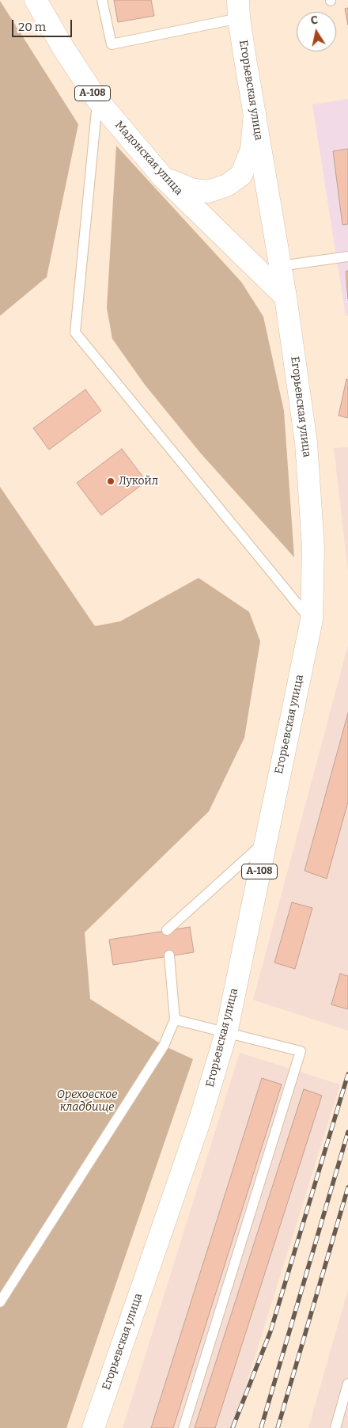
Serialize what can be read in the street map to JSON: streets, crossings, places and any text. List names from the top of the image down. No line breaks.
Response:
{"streets":{"main road":["Егорьевская улица","А-108","Мадонская улица"]},"crossings":[["Егорьевская улица","Мадонская улица"]],"parks":["Ореховское кладбище"],"places":["Лукойл"],"scale_bar":"20 m","north":"top"}
